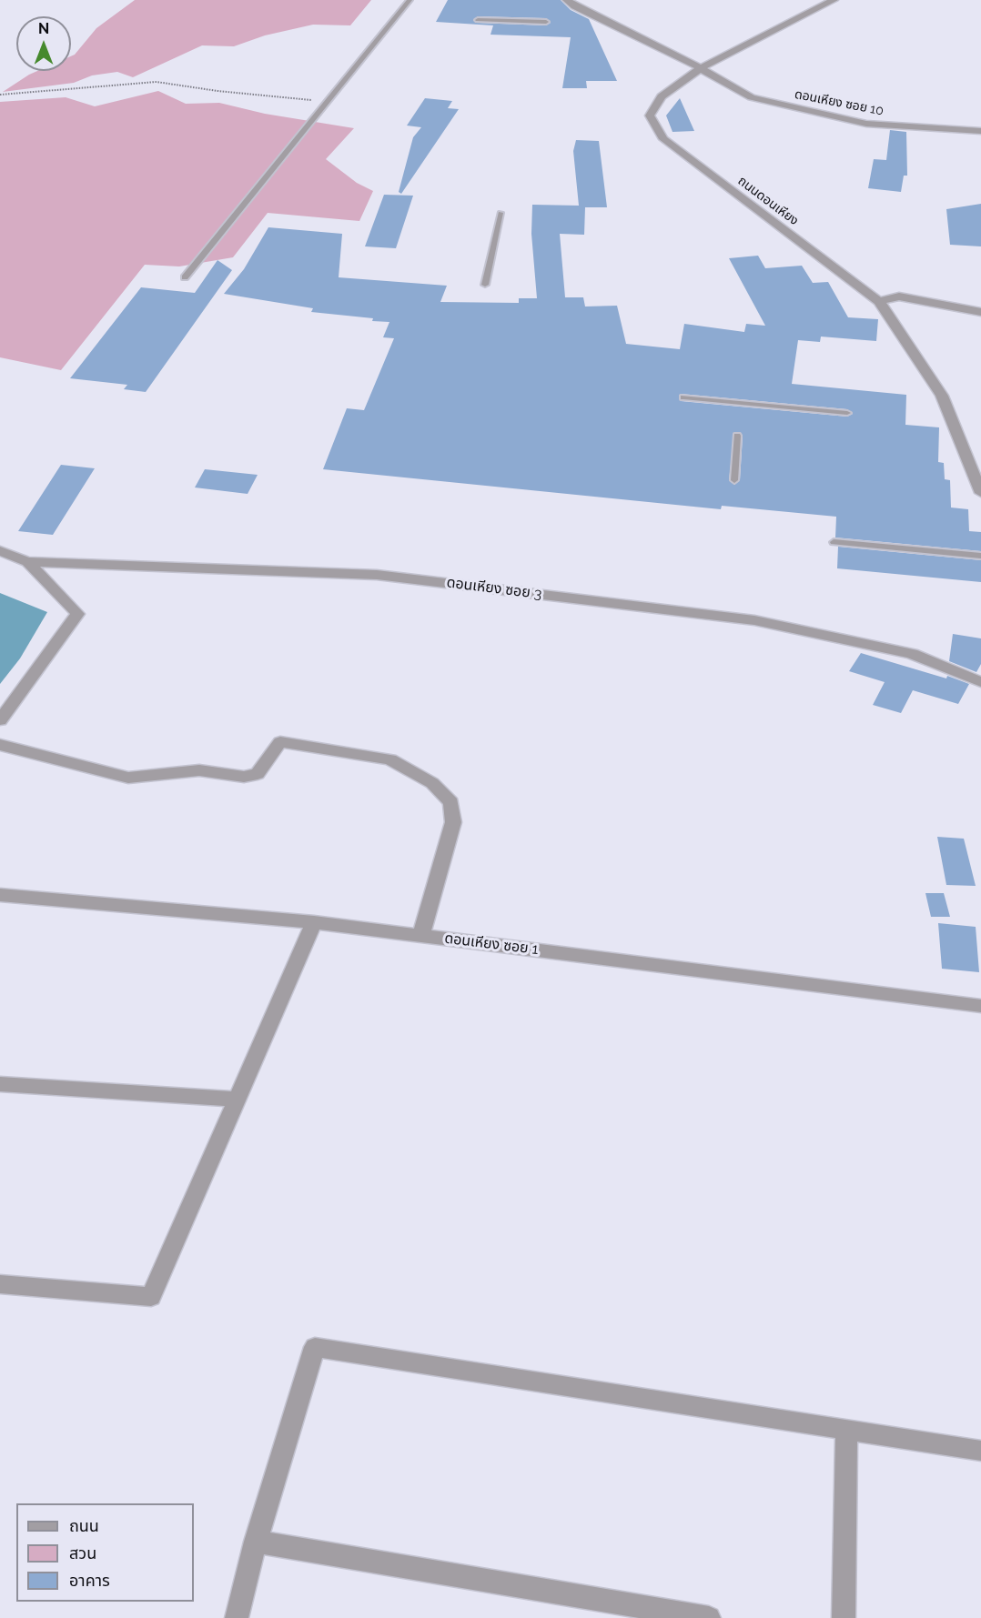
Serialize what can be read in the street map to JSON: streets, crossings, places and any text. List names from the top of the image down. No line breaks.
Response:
{"streets":{"street":["ดอนเหียง ซอย 10","ถนนดอนเหียง","ดอนเหียง ซอย 3","ดอนเหียง ซอย 1"]},"crossings":[["ดอนเหียง ซอย 10","ถนนดอนเหียง"]],"legend":["ถนน","สวน","อาคาร"],"north":"top"}
